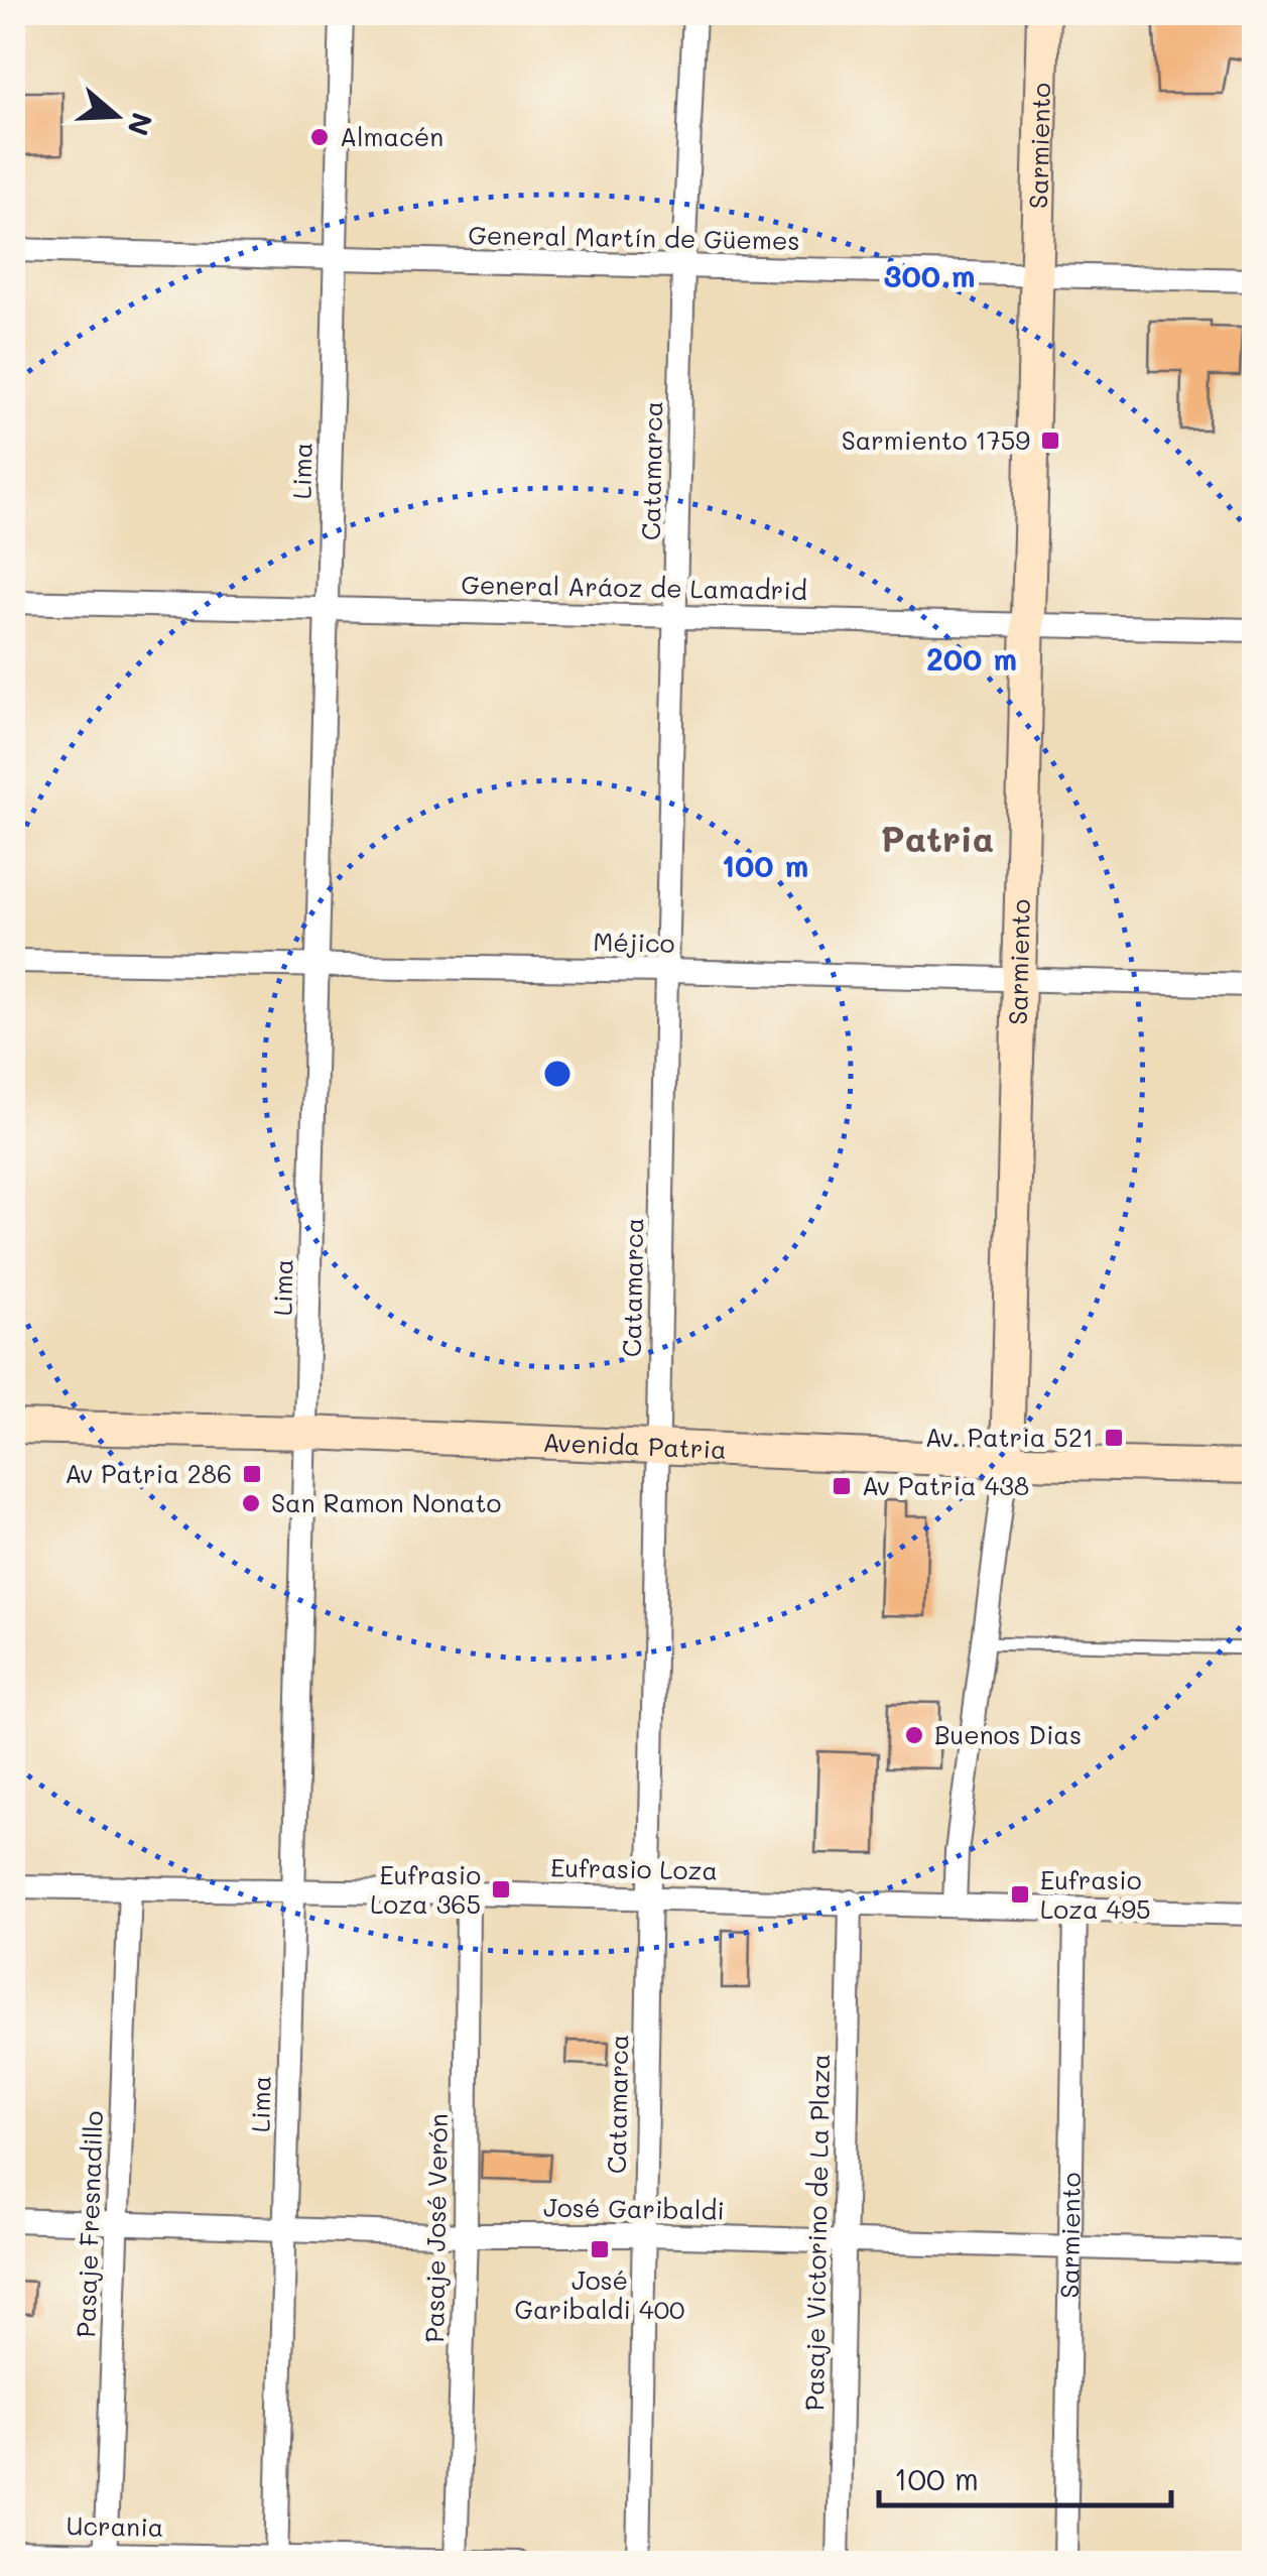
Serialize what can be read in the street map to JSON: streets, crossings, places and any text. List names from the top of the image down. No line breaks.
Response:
{"streets":{"main road":["Sarmiento","Avenida Patria"],"street":["General Martín de Güemes","Lima","Catamarca","General Aráoz de Lamadrid","Méjico","Eufrasio Loza","José Garibaldi","Pasaje Fresnadillo","Pasaje José Verón","Pasaje Victorino de La Plaza","Ucrania"]},"crossings":[["Sarmiento","General Martín de Güemes"],["Sarmiento","General Aráoz de Lamadrid"],["Sarmiento","Méjico"],["Sarmiento","Avenida Patria"],["Sarmiento","Eufrasio Loza"],["Sarmiento","José Garibaldi"],["General Martín de Güemes","Lima"],["General Martín de Güemes","Catamarca"],["Lima","General Aráoz de Lamadrid"],["Lima","Méjico"],["Lima","Avenida Patria"],["Lima","Eufrasio Loza"],["Lima","José Garibaldi"],["Lima","Ucrania"],["Catamarca","General Aráoz de Lamadrid"],["Catamarca","Méjico"],["Catamarca","Avenida Patria"],["Catamarca","Eufrasio Loza"],["Catamarca","José Garibaldi"],["Eufrasio Loza","Pasaje Fresnadillo"],["Eufrasio Loza","Pasaje José Verón"],["Eufrasio Loza","Pasaje Victorino de La Plaza"],["José Garibaldi","Pasaje Fresnadillo"],["José Garibaldi","Pasaje José Verón"],["José Garibaldi","Pasaje Victorino de La Plaza"],["Pasaje Fresnadillo","Ucrania"],["Pasaje José Verón","Ucrania"]],"districts":["Patria"],"places":{"other":["Almacén","San Ramon Nonato","Buenos Dias"],"transit":["Sarmiento 1759","Av. Patria 521","Av Patria 286","Av Patria 438","Eufrasio Loza 365","Eufrasio Loza 495","José Garibaldi 400"]},"scale_bar":"100 m","north":"right","rings":["300 m","200 m","100 m"]}
